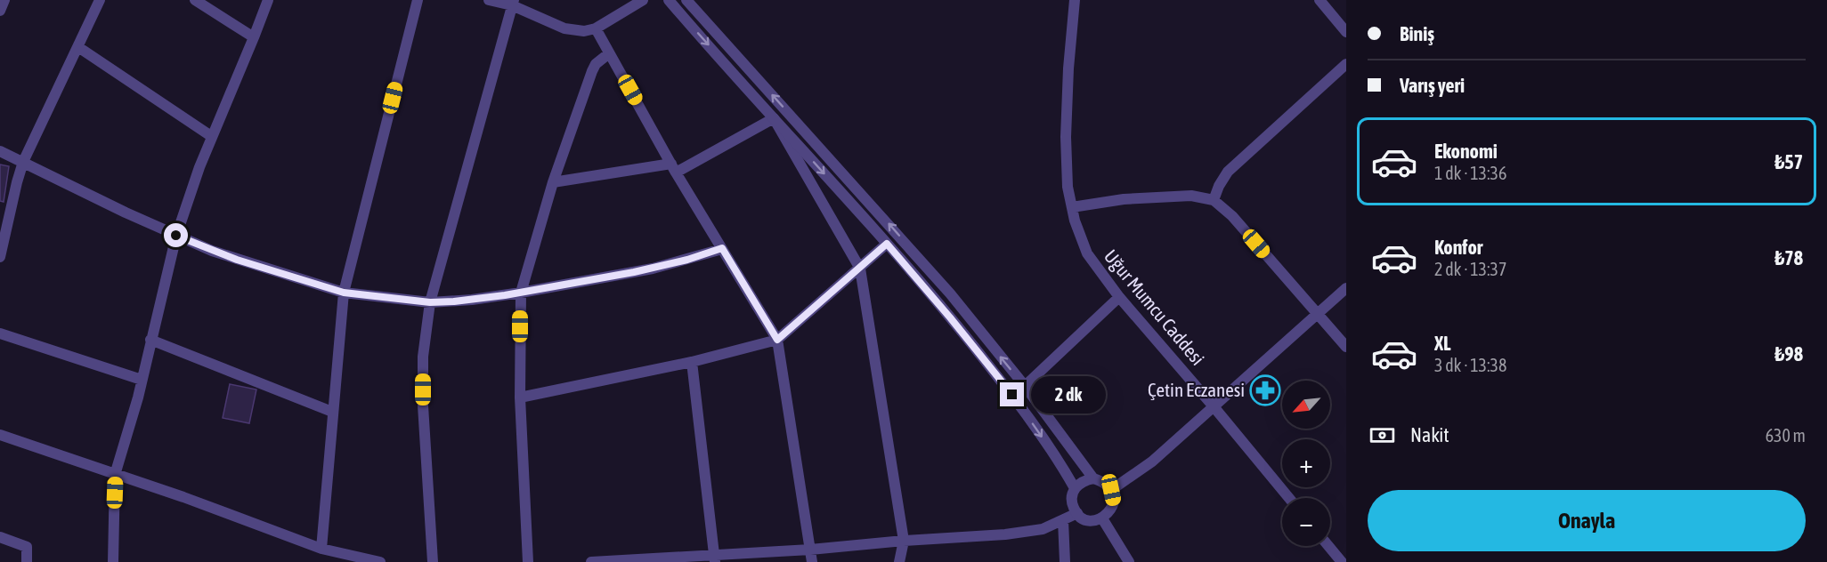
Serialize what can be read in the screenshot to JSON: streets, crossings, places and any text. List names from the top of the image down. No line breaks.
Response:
{"streets":{"street":["Uğur Mumcu Caddesi"]},"places":{"pharmacy":["Çetin Eczanesi"]},"north":"bottom left","page":{"banner":["Biniş","Varış yeri"],"list":[{"name":"Ekonomi","note":"1 dk · 13:36","value":"₺57"},{"name":"Konfor","note":"2 dk · 13:37","value":"₺78"},{"name":"XL","note":"3 dk · 13:38","value":"₺98"}],"bubble":"2 dk","map_buttons":["+","−"],"pay":["Nakit","630 m"],"buttons":"Onayla"}}
